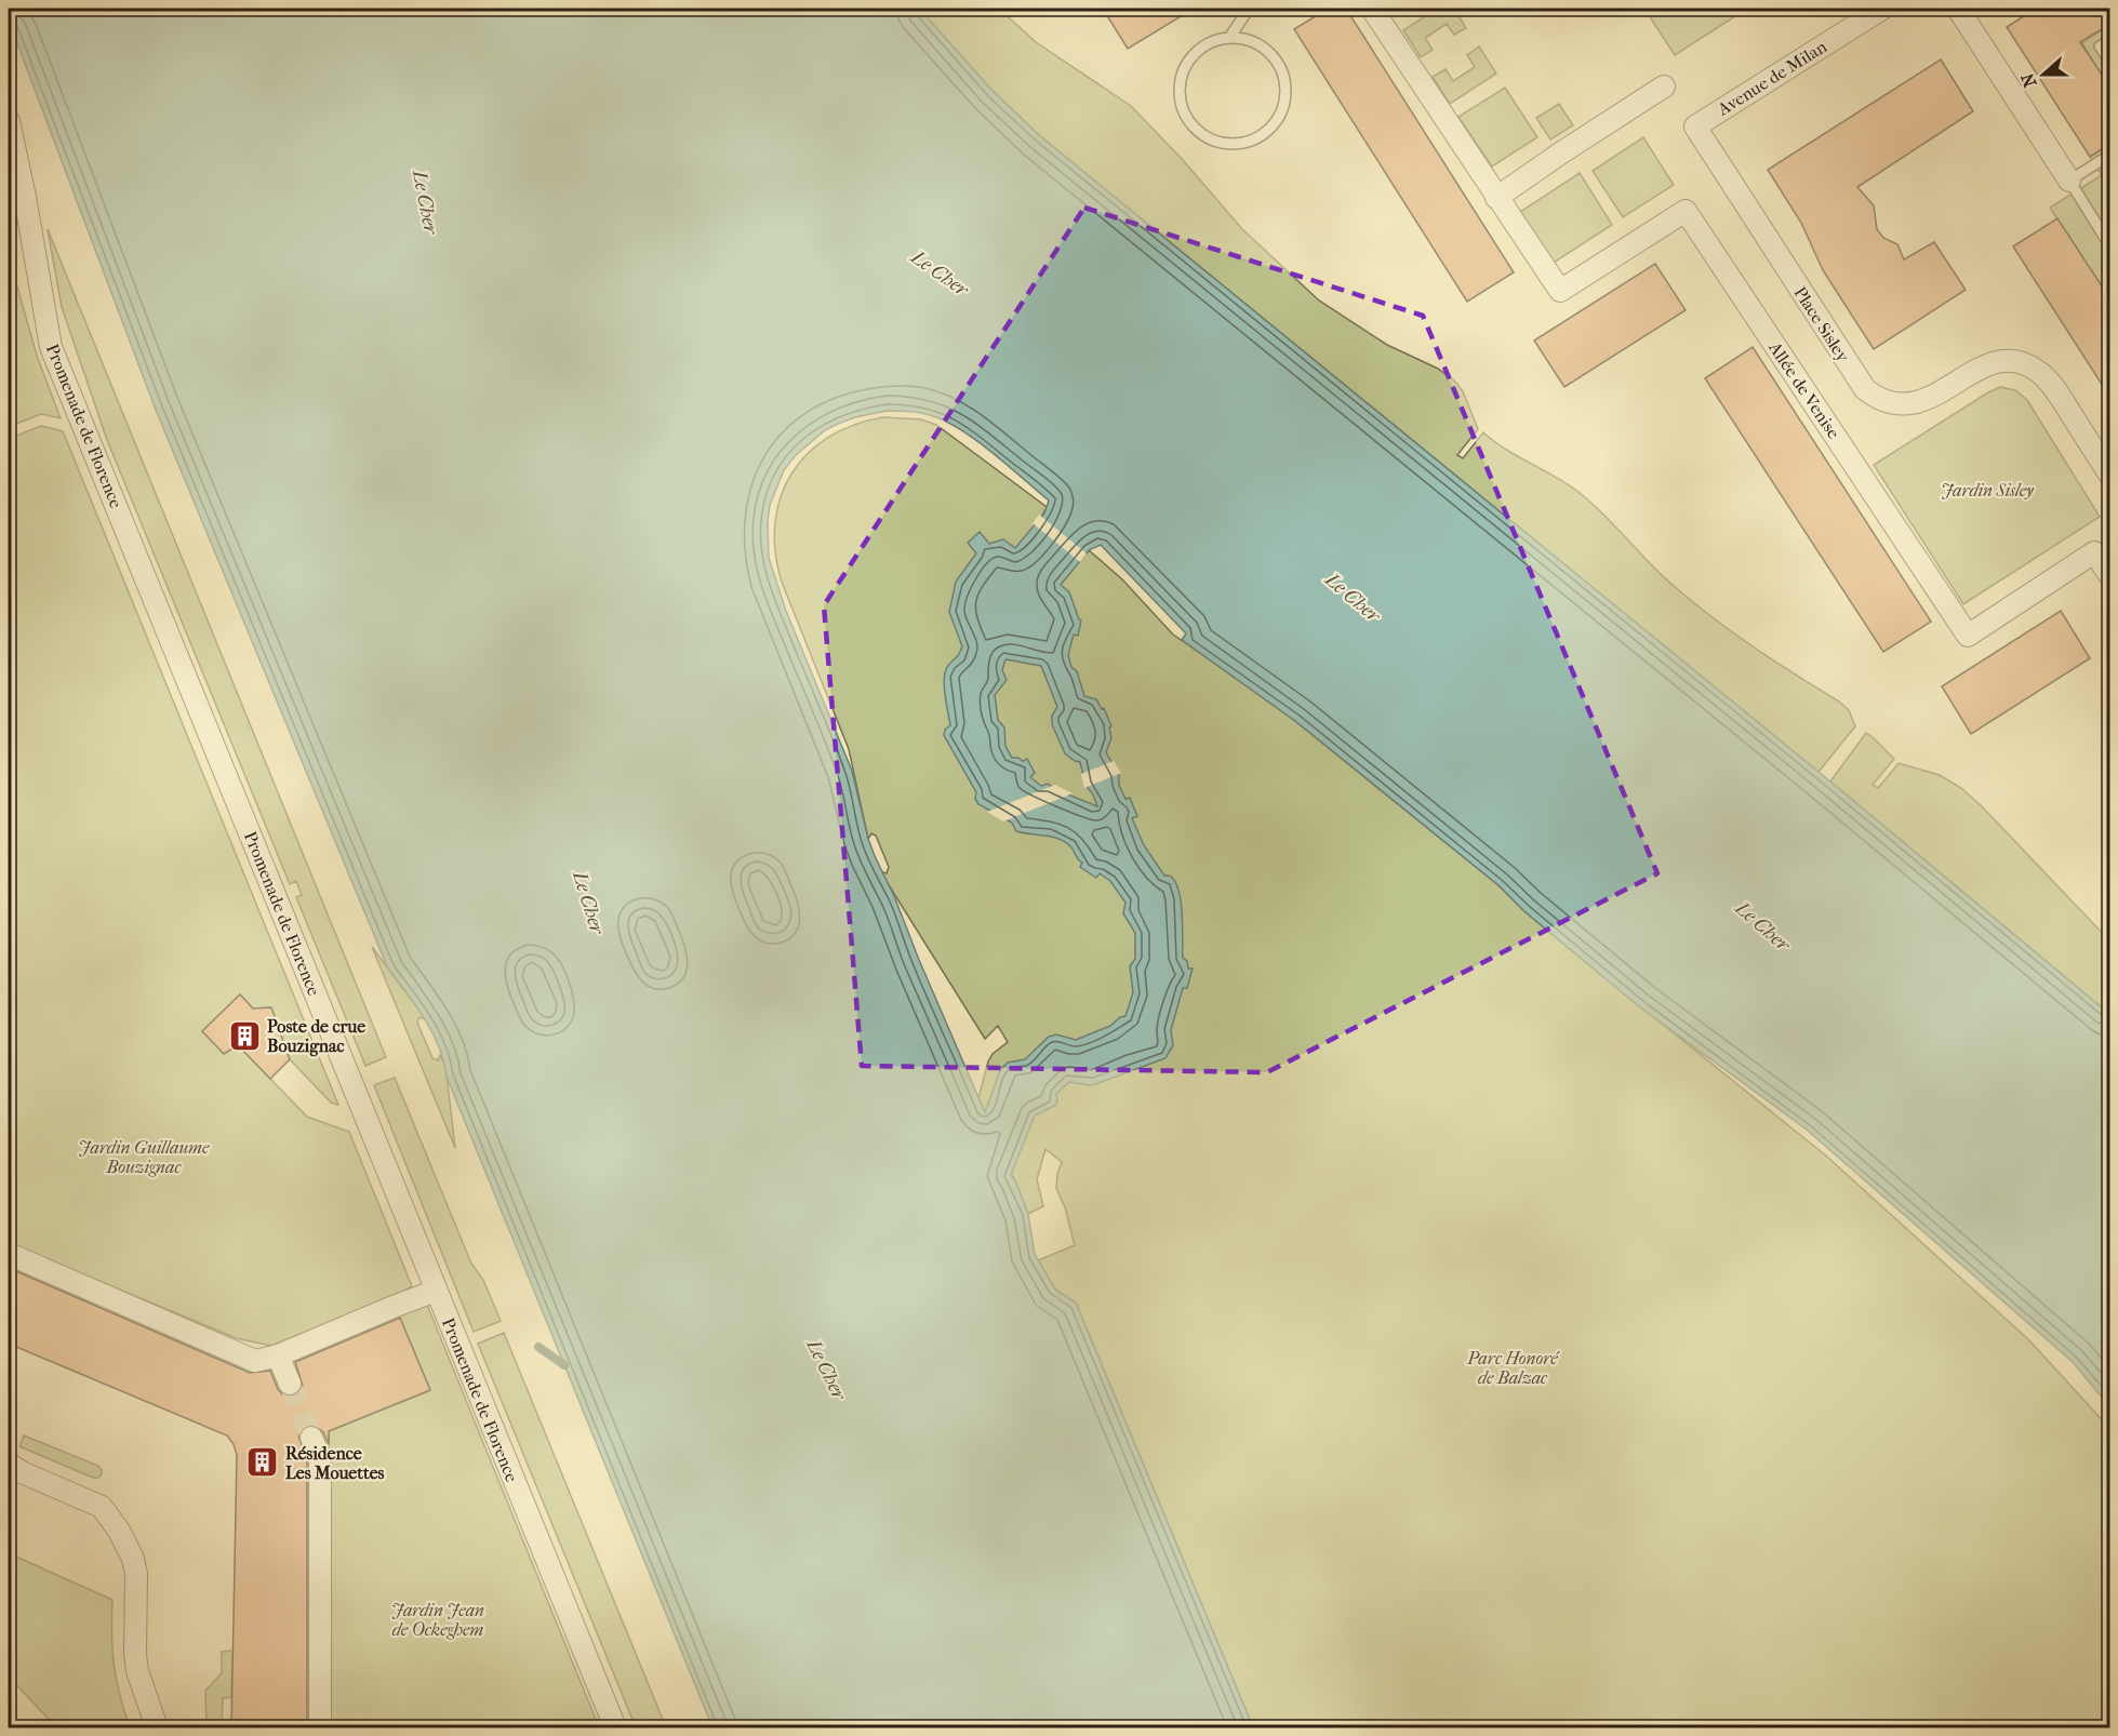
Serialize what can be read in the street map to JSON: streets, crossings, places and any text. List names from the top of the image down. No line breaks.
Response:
{"streets":{"street":["Avenue de Milan","Place Sisley","Allée de Venise","Promenade de Florence"]},"crossings":[["Avenue de Milan","Place Sisley"]],"water":["Le Cher"],"parks":["Jardin Sisley","Jardin Guillaume Bouzignac","Parc Honoré de Balzac","Jardin Jean de Ockeghem"],"places":{"building":["Poste de crue Bouzignac","Résidence Les Mouettes"]},"north":"left"}
